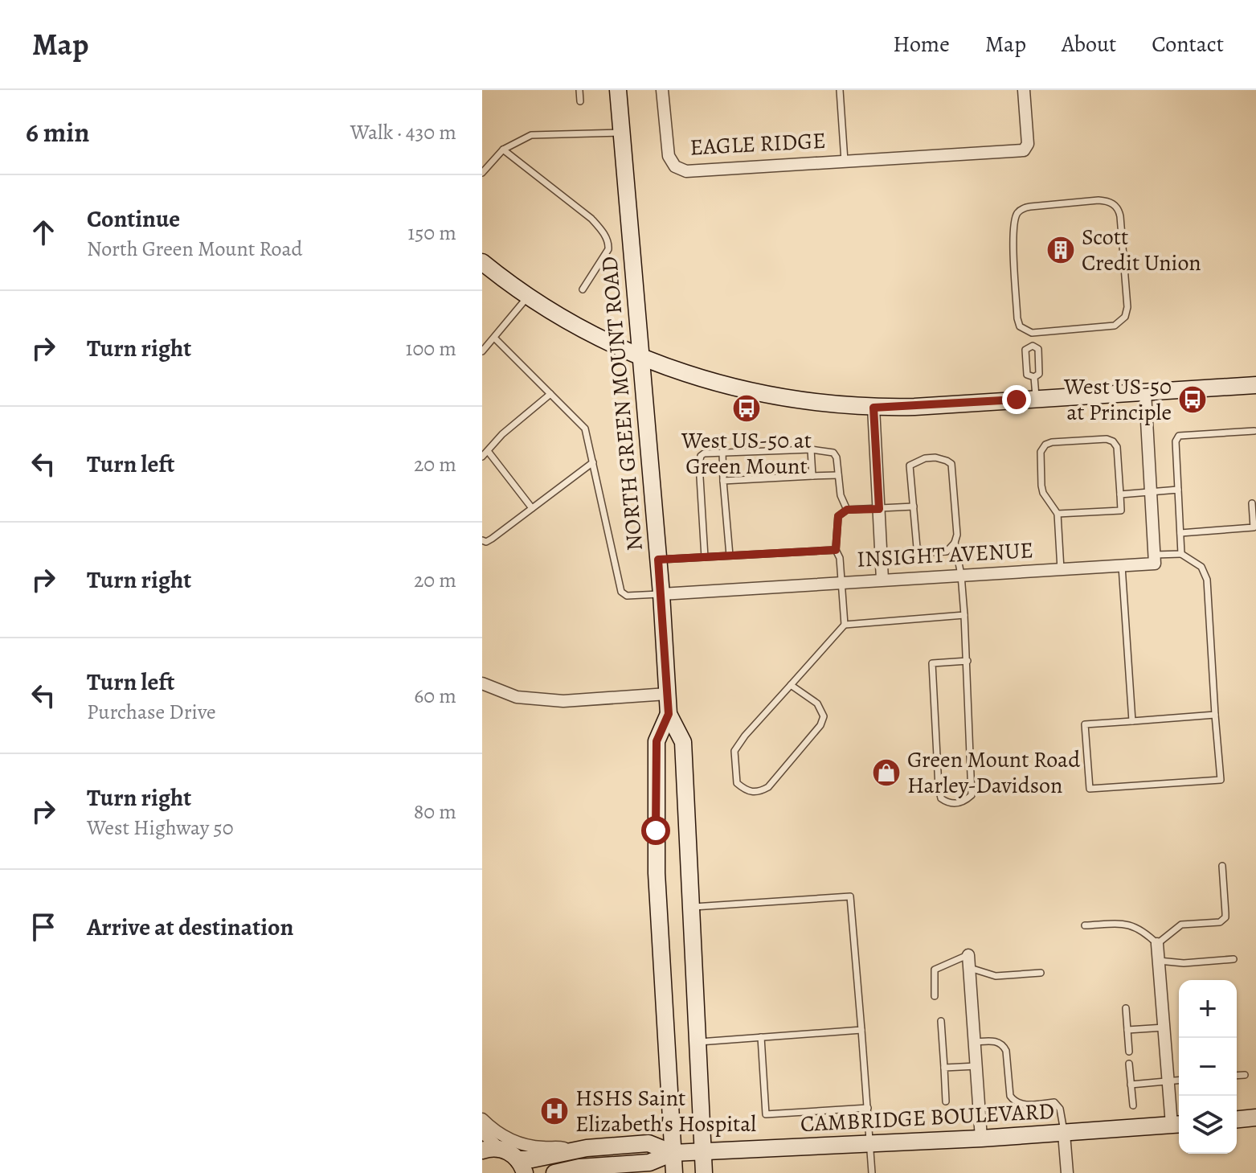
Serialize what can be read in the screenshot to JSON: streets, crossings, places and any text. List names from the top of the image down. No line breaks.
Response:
{"streets":{"street":["EAGLE RIDGE","NORTH GREEN MOUNT ROAD","INSIGHT AVENUE","CAMBRIDGE BOULEVARD"]},"crossings":[["NORTH GREEN MOUNT ROAD","INSIGHT AVENUE"],["NORTH GREEN MOUNT ROAD","CAMBRIDGE BOULEVARD"]],"places":{"building":["Scott Credit Union"],"bus stop":["West US-50 at Principle","West US-50 at Green Mount"],"shop":["Green Mount Road Harley-Davidson"],"hospital":["HSHS Saint Elizabeth's Hospital"]},"page":{"header":"Map","nav":["Home","Map","About","Contact"],"heading":["6 min","Walk · 430 m"],"list":[["Continue","North Green Mount Road","150 m"],["Turn right","100 m"],["Turn left","20 m"],["Turn right","20 m"],["Turn left","Purchase Drive","60 m"],["Turn right","West Highway 50","80 m"],"Arrive at destination"],"map_buttons":["+","−"]}}
